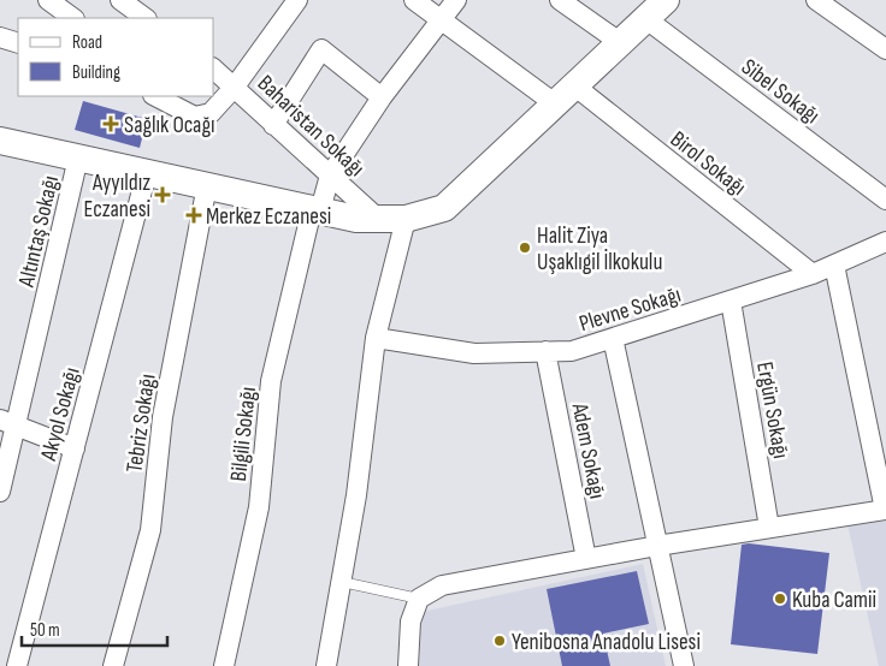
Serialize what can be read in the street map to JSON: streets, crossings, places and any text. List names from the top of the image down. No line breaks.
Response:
{"streets":{"street":["Sibel Sokağı","Baharistan Sokağı","Birol Sokağı","Altıntaş Sokağı","Plevne Sokağı","Ergün Sokağı","Akyol Sokağı","Tebriz Sokağı","Bilgili Sokağı","Adem Sokağı"]},"crossings":[["Baharistan Sokağı","Bilgili Sokağı"],["Birol Sokağı","Plevne Sokağı"],["Birol Sokağı","Bilgili Sokağı"],["Plevne Sokağı","Ergün Sokağı"],["Plevne Sokağı","Adem Sokağı"]],"places":{"health":["Sağlık Ocağı","Ayyıldız Eczanesi","Merkez Eczanesi"],"other":["Halit Ziya Uşaklıgil İlkokulu","Kuba Camii","Yenibosna Anadolu Lisesi"]},"legend":["Road","Building"],"scale_bar":"50 m"}
